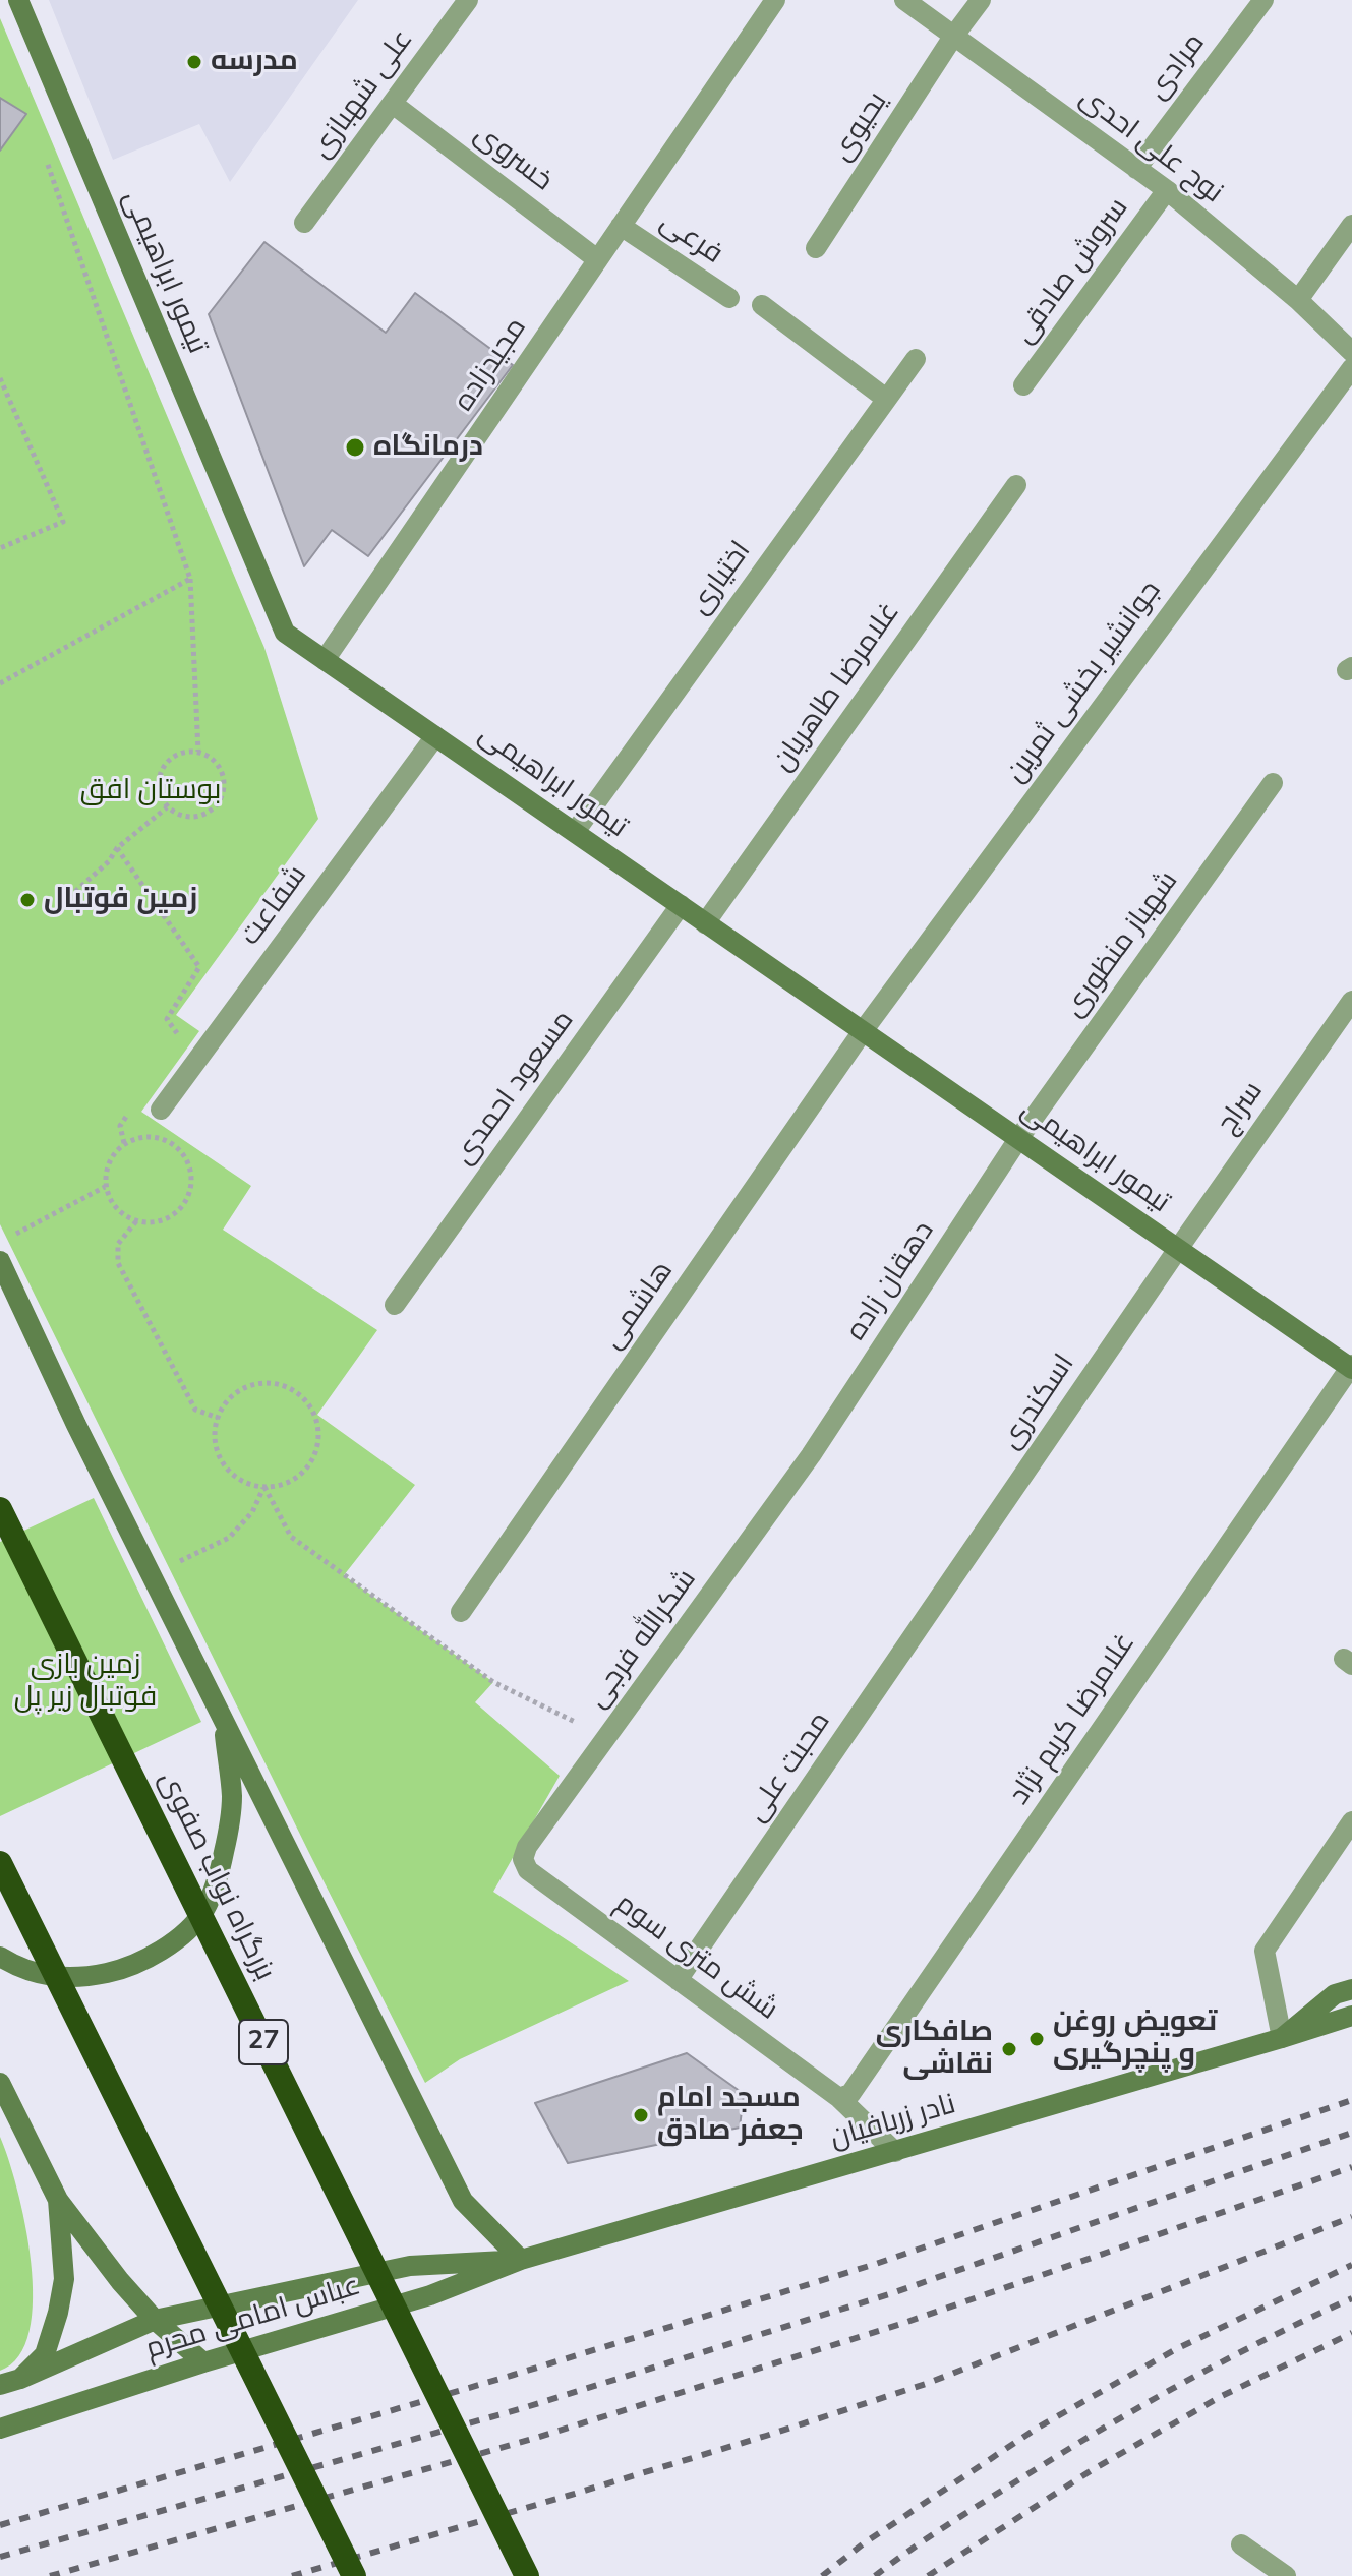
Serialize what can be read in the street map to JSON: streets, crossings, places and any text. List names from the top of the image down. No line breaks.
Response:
{"streets":{"highway":["بزرگراه نواب صفوی","27"],"street":["مرادی","علی شهبازی","یحیوی","نوح علی احدی","خسروی","فرعی","سروش صادقی","تیمور ابراهیمی","مجیدزاده","اختیاری","جوانشیر بخشی ثمرین","غلامرضا طاهریان","شفاعت","شهباز منظوری","مسعود احمدی","سراج","دهقان زاده","هاشمی","اسکندری","شکرالله فرجی","غلامرضا کریم نژاد","محبت علی","شش متری سوم","نادر زربافیان","عباس امامی محرم"]},"crossings":[["مرادی","نوح علی احدی"],["علی شهبازی","خسروی"],["یحیوی","نوح علی احدی"],["نوح علی احدی","سروش صادقی"],["خسروی","مجیدزاده"],["فرعی","مجیدزاده"],["تیمور ابراهیمی","مجیدزاده"],["تیمور ابراهیمی","اختیاری"],["تیمور ابراهیمی","جوانشیر بخشی ثمرین"],["تیمور ابراهیمی","غلامرضا طاهریان"],["تیمور ابراهیمی","شفاعت"],["تیمور ابراهیمی","شهباز منظوری"],["تیمور ابراهیمی","مسعود احمدی"],["تیمور ابراهیمی","سراج"],["تیمور ابراهیمی","دهقان زاده"],["تیمور ابراهیمی","هاشمی"],["تیمور ابراهیمی","اسکندری"],["تیمور ابراهیمی","غلامرضا کریم نژاد"],["جوانشیر بخشی ثمرین","هاشمی"],["شهباز منظوری","دهقان زاده"],["سراج","اسکندری"],["دهقان زاده","شکرالله فرجی"],["اسکندری","محبت علی"],["شکرالله فرجی","شش متری سوم"],["غلامرضا کریم نژاد","شش متری سوم"],["محبت علی","شش متری سوم"],["شش متری سوم","نادر زربافیان"],["نادر زربافیان","عباس امامی محرم"]],"parks":["بوستان افق","زمین بازی فوتبال زیر پل"],"places":["مدرسه","درمانگاه","زمین فوتبال","تعویض روغن و پنچرگیری","صافکاری نقاشی","مسجد امام جعفر صادق"]}
